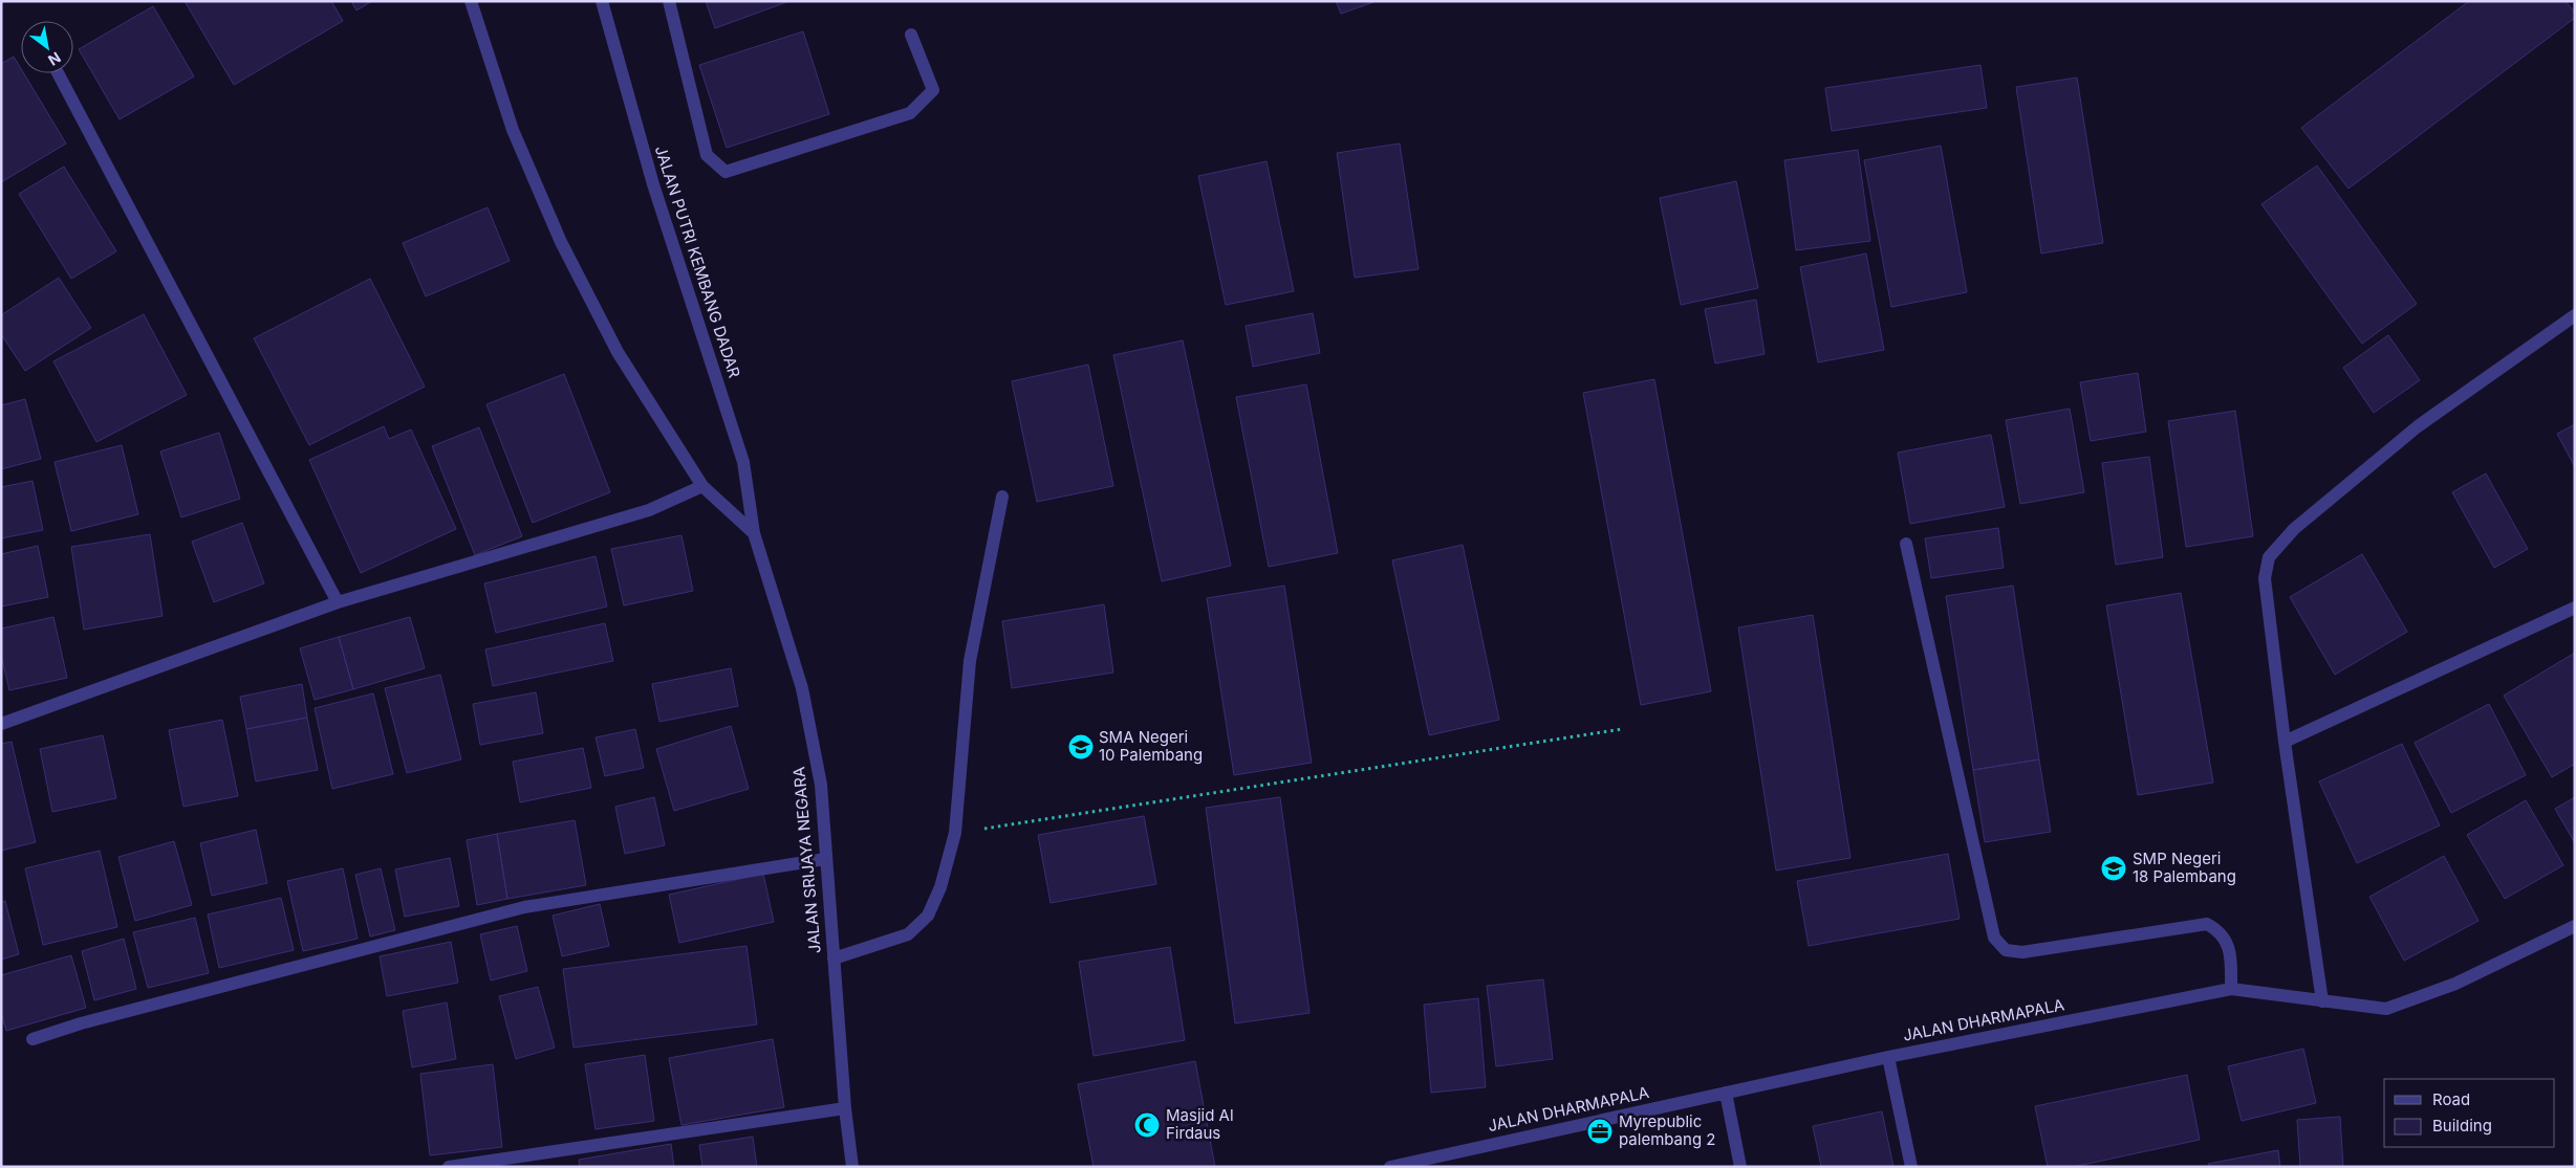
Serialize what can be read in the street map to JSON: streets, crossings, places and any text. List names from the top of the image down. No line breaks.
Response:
{"streets":{"street":["JALAN PUTRI KEMBANG DADAR","JALAN SRIJAYA NEGARA","JALAN DHARMAPALA"]},"crossings":[["JALAN PUTRI KEMBANG DADAR","JALAN SRIJAYA NEGARA"]],"places":{"school or university":["SMA Negeri 10 Palembang","SMP Negeri 18 Palembang"],"mosque":["Masjid Al Firdaus"],"office":["Myrepublic palembang 2"]},"legend":["Road","Building"],"north":"bottom right"}
